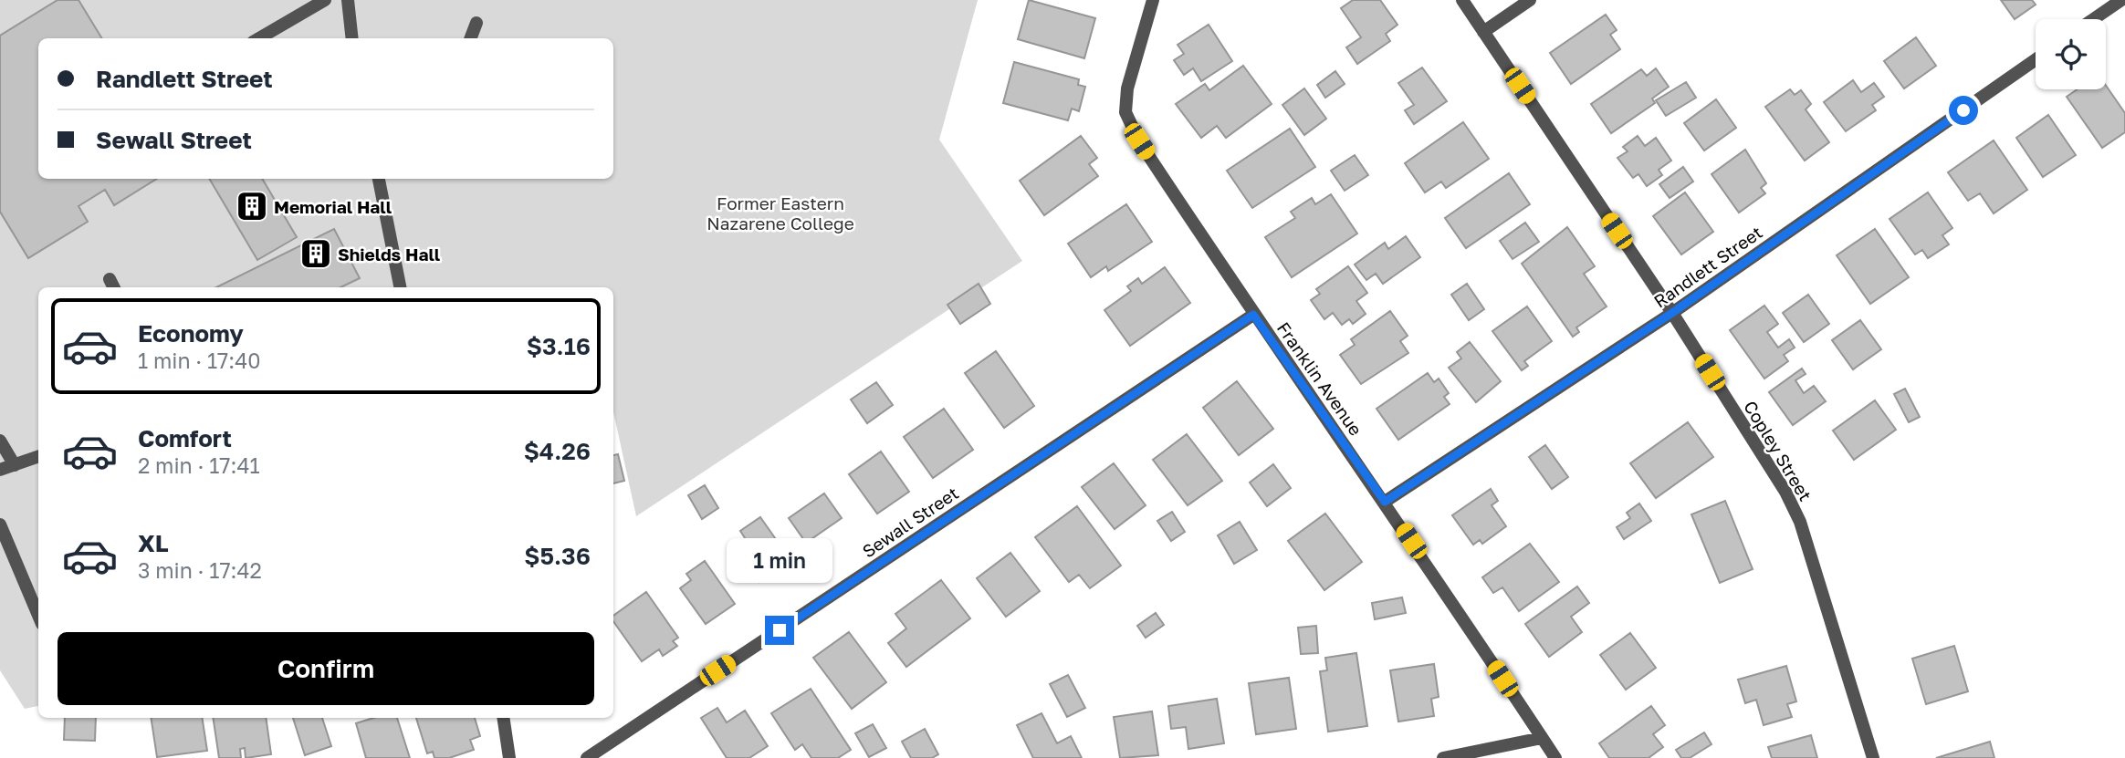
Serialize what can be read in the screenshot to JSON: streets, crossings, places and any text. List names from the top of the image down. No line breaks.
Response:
{"streets":{"street":["Randlett Street","Franklin Avenue","Copley Street","Sewall Street"]},"crossings":[["Randlett Street","Franklin Avenue"],["Randlett Street","Copley Street"],["Franklin Avenue","Sewall Street"]],"parks":["Former Eastern Nazarene College"],"places":{"building":["Memorial Hall","Shields Hall"]},"page":{"banner":["Randlett Street","Sewall Street"],"list":[{"name":"Economy","note":"1 min · 17:40","value":"$3.16"},{"name":"Comfort","note":"2 min · 17:41","value":"$4.26"},{"name":"XL","note":"3 min · 17:42","value":"$5.36"}],"bubble":"1 min","buttons":"Confirm"}}
